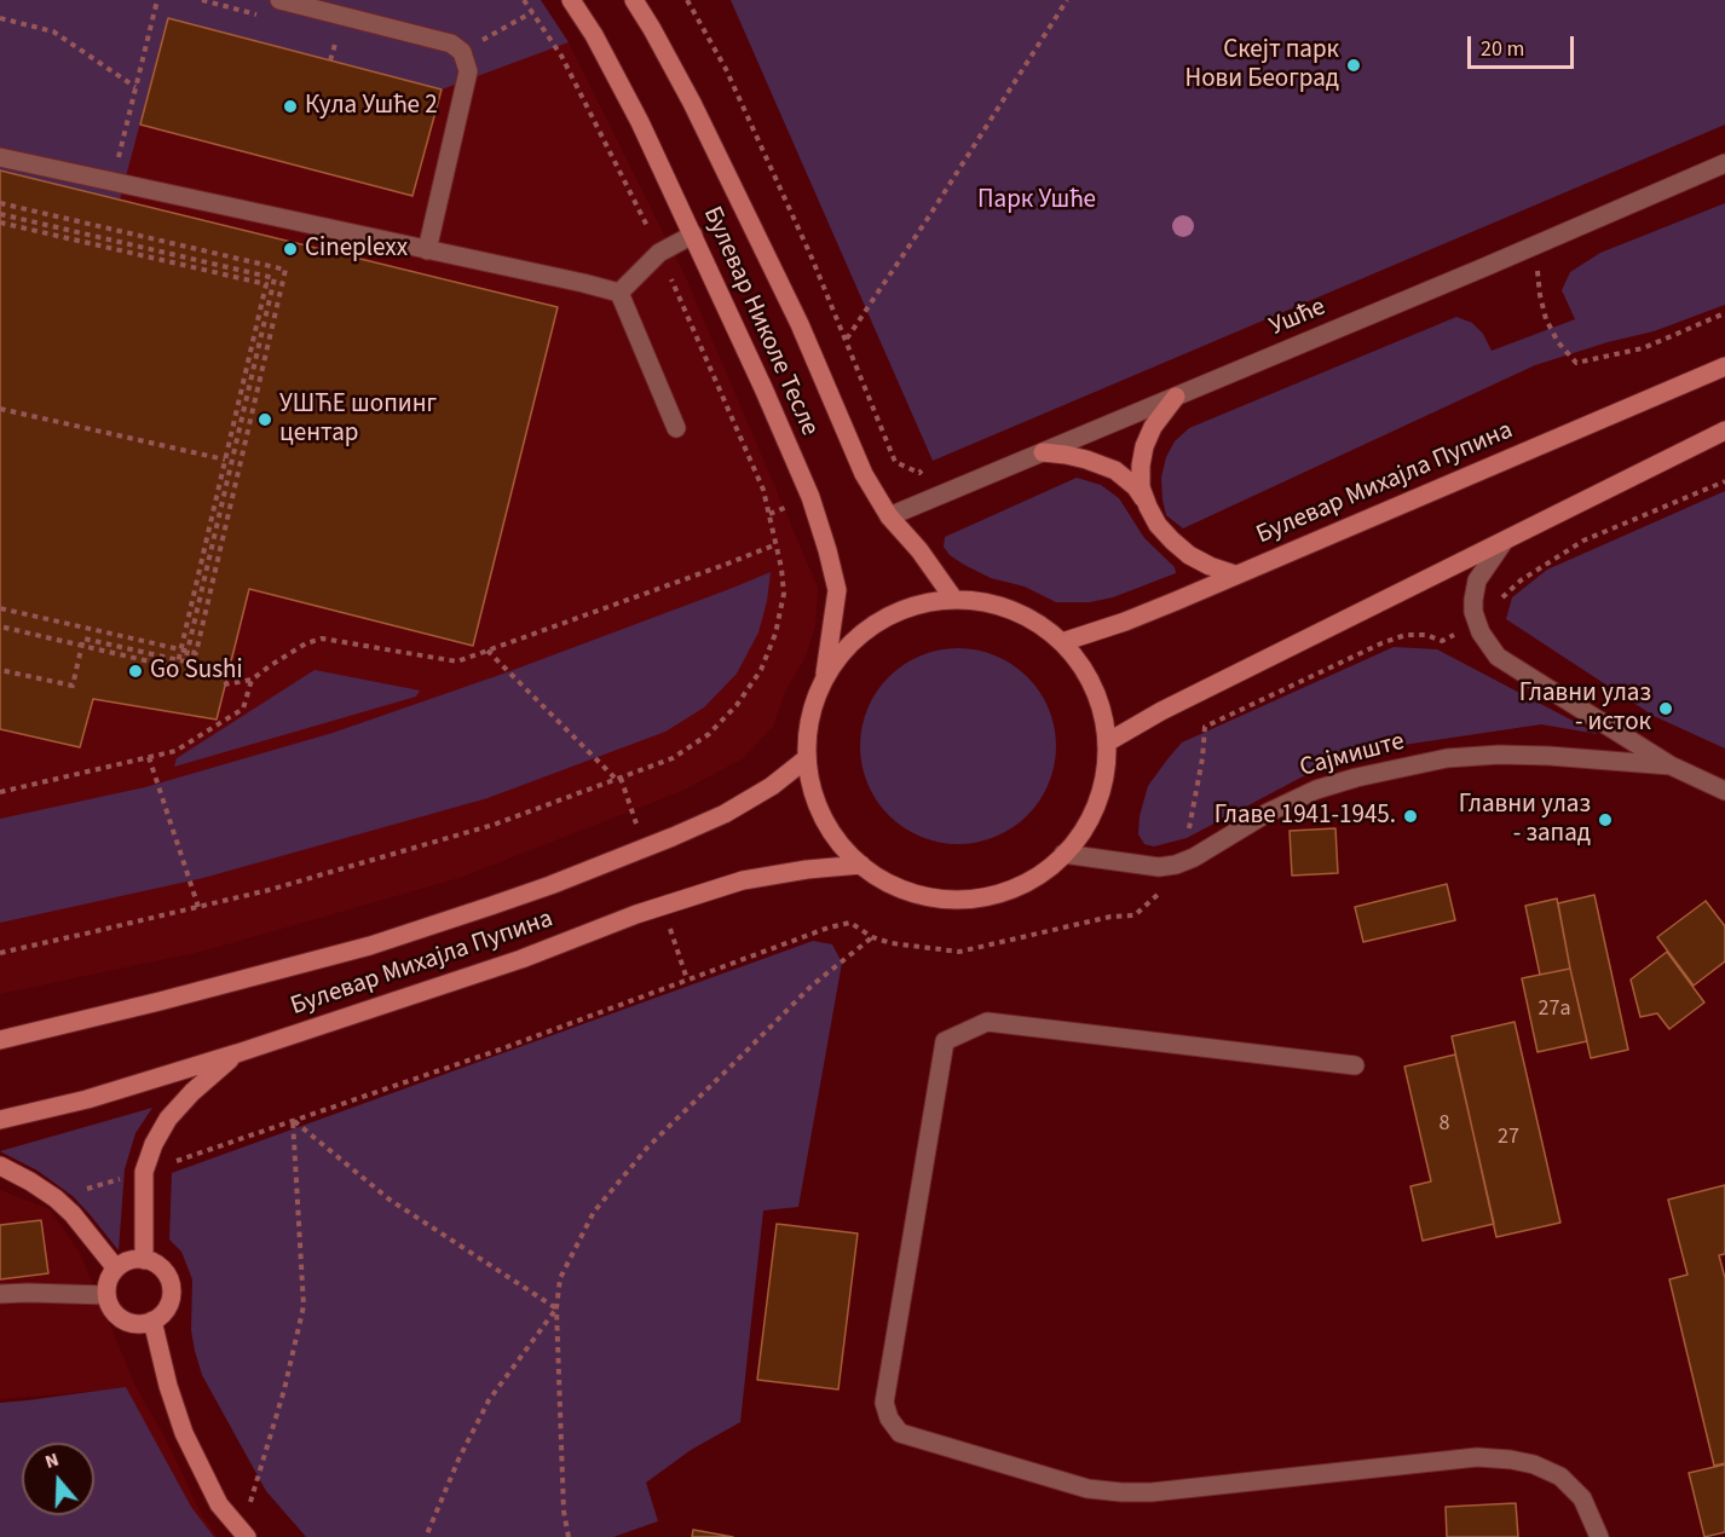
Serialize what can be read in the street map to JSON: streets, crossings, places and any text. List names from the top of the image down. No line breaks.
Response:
{"streets":{"main road":["Булевар Николе Тесле","Булевар Михајла Пупина"],"street":["Ушће","Сајмиште"]},"crossings":[["Ушће","Булевар Николе Тесле"]],"parks":["Парк Ушће"],"places":["Скејт парк Нови Београд","Кула Ушће 2","Cineplexx","УШЋЕ шопинг центар","Go Sushi","Главни улаз - исток","Главе 1941-1945.","Главни улаз - запад"],"house_numbers":["27a","8","27"],"scale_bar":"20 m","north":"top"}
